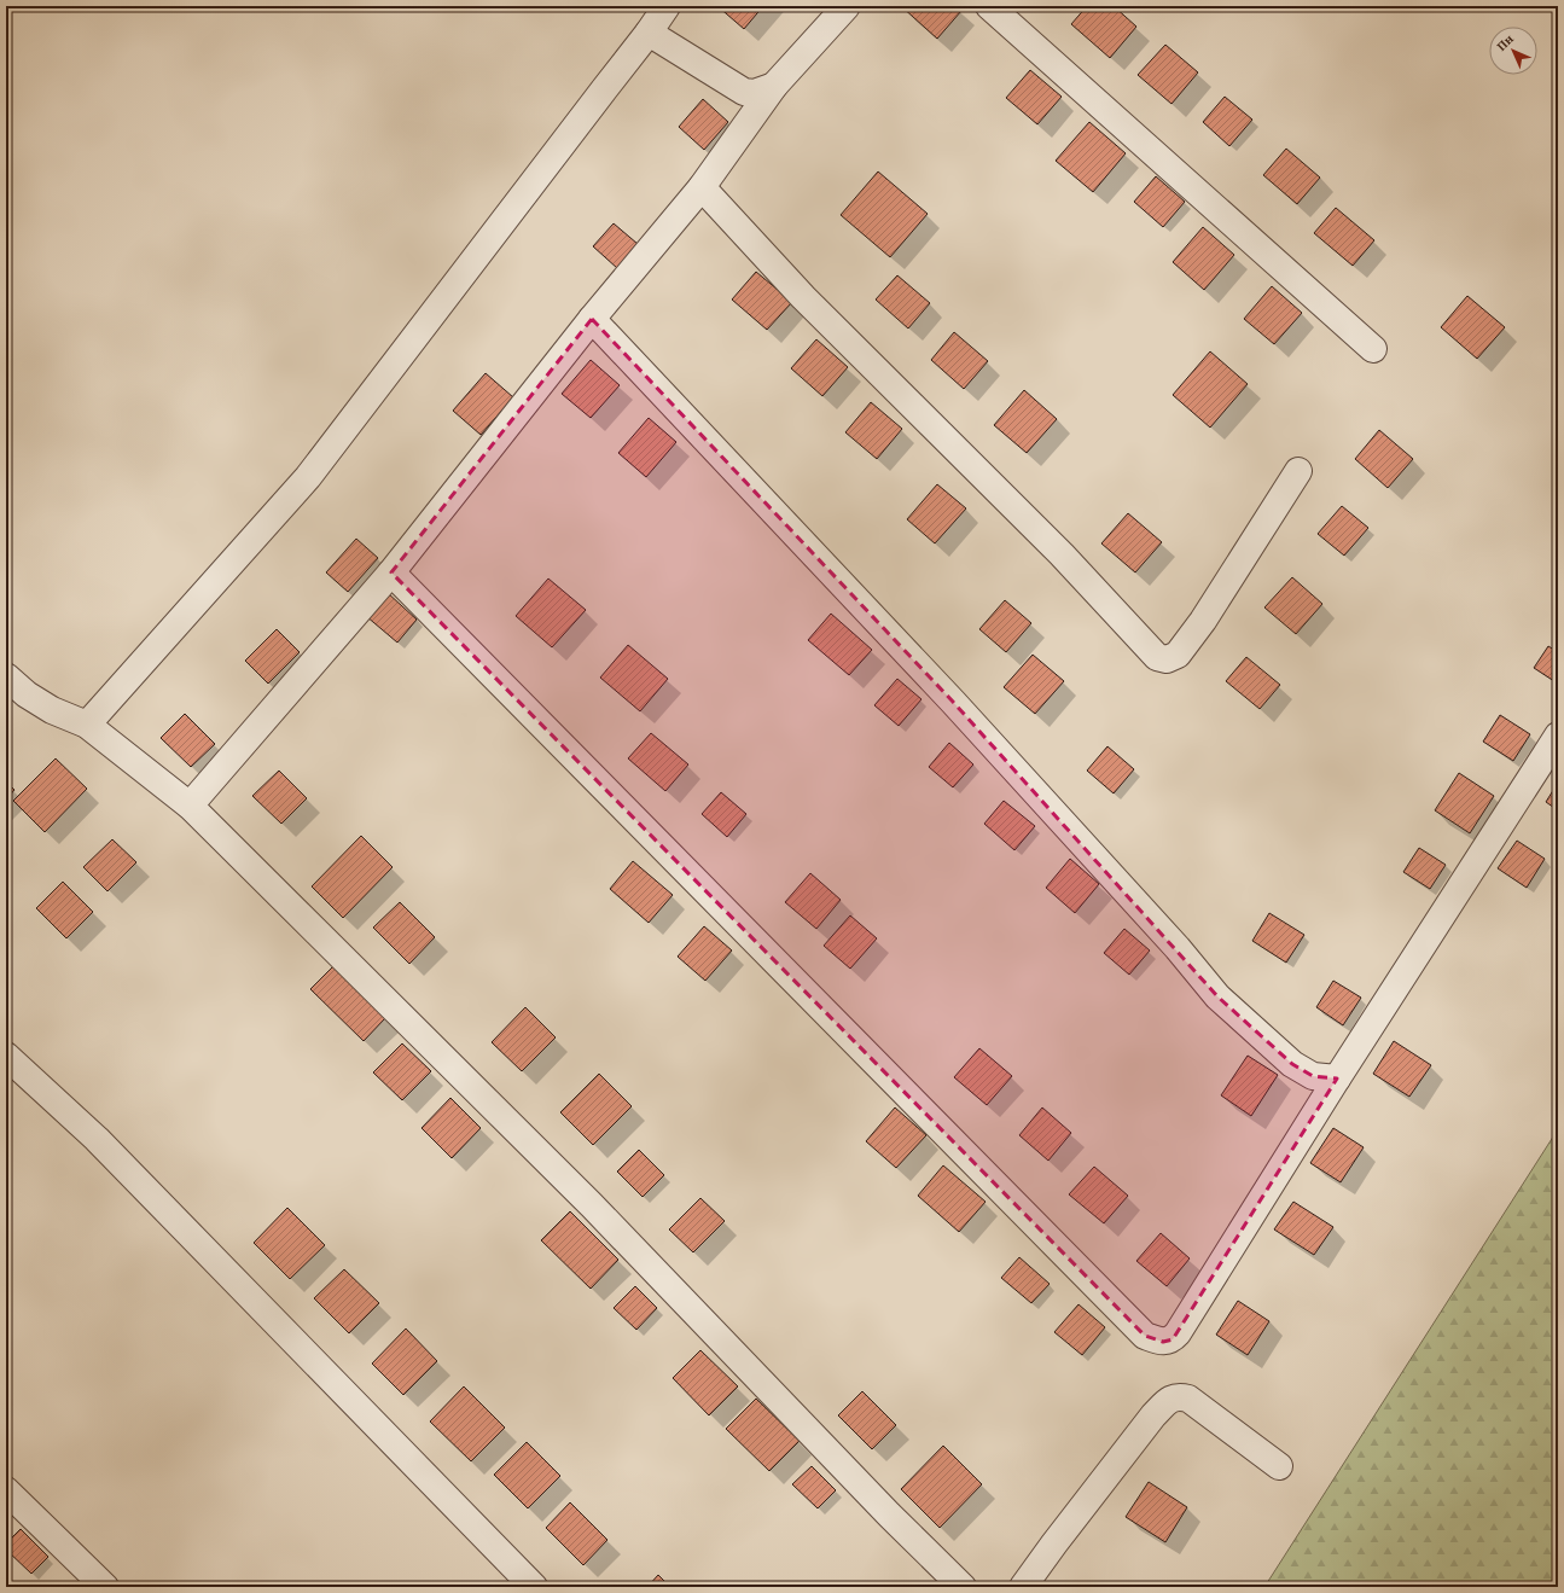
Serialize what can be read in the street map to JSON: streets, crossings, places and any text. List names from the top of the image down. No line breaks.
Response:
{"north":"top left"}
